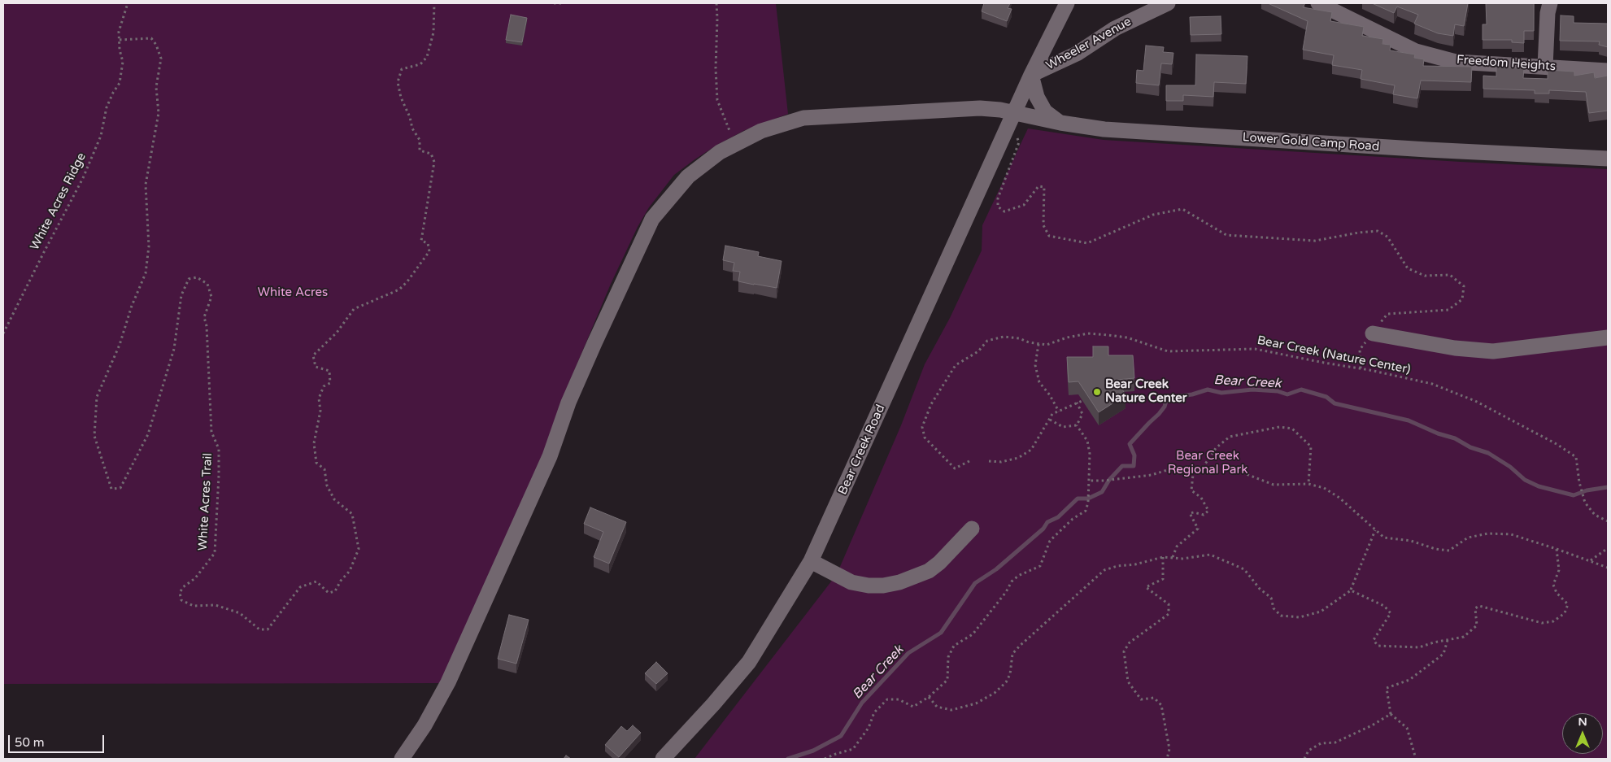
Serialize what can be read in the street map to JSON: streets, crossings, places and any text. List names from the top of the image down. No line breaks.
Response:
{"streets":{"street":["Wheeler Avenue","Freedom Heights","Lower Gold Camp Road","Bear Creek Road"],"path":["White Acres Ridge","Bear Creek (Nature Center)","White Acres Trail"]},"crossings":[["Wheeler Avenue","Bear Creek Road"],["Lower Gold Camp Road","Bear Creek Road"],["White Acres Ridge","White Acres Trail"]],"water":["Bear Creek"],"parks":["White Acres","Bear Creek Regional Park"],"places":["Bear Creek Nature Center"],"scale_bar":"50 m","north":"top"}
